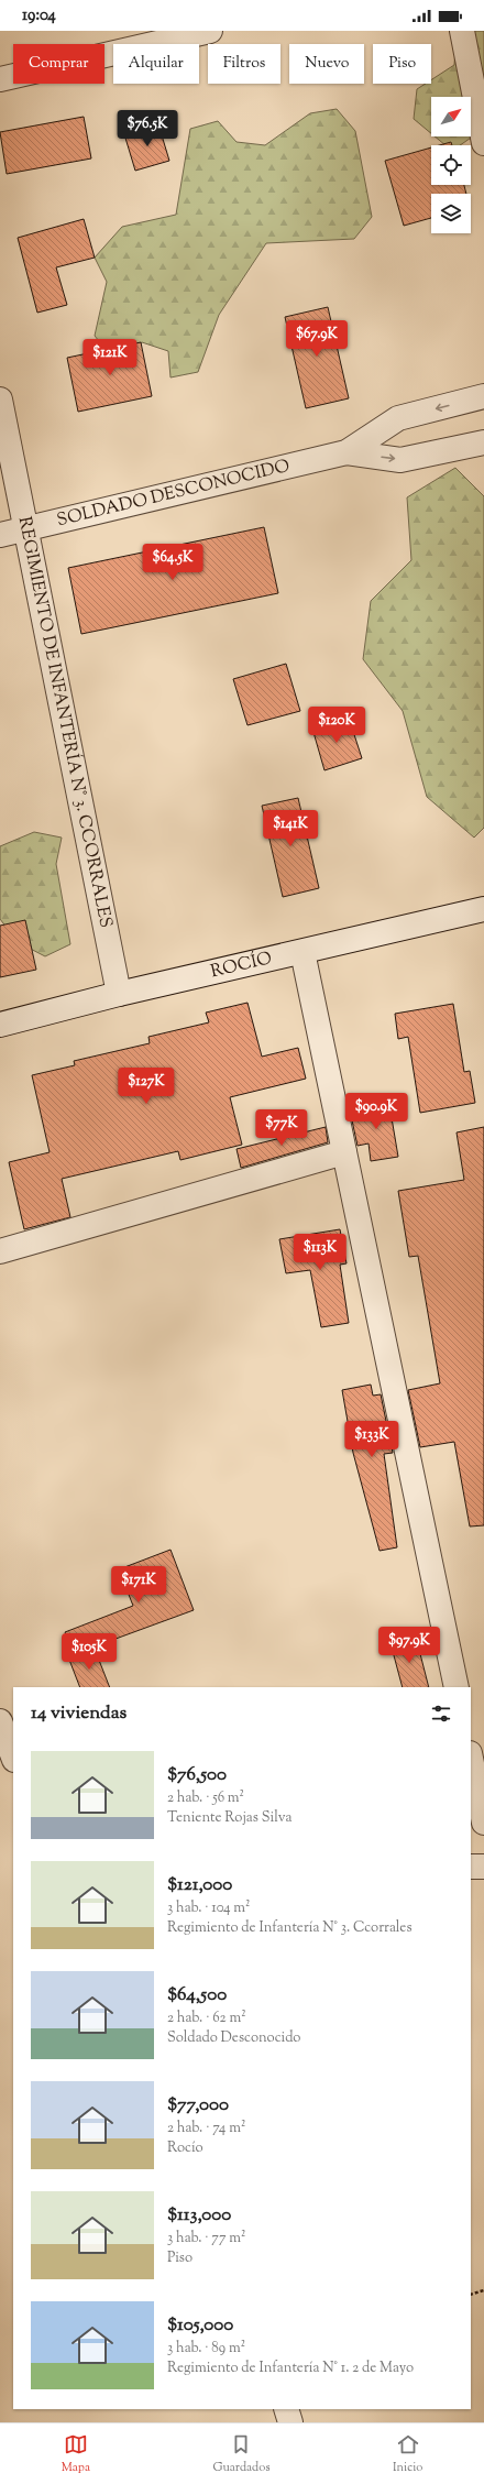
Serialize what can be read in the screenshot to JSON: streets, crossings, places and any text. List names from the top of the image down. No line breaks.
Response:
{"streets":{"street":["SOLDADO DESCONOCIDO","REGIMIENTO DE INFANTERÍA N° 3. CCORRALES","ROCÍO"]},"crossings":[["SOLDADO DESCONOCIDO","REGIMIENTO DE INFANTERÍA N° 3. CCORRALES"],["REGIMIENTO DE INFANTERÍA N° 3. CCORRALES","ROCÍO"]],"north":"top right","page":{"status":"19:04","chip":["Comprar","Alquilar","Filtros","Nuevo","Piso"],"price":["$76.5K","$67.9K","$121K","$64.5K","$120K","$141K","$127K","$90.9K","$77K","$113K","$133K","$171K","$97.9K","$105K"],"heading":"14 viviendas","list":[{"name":"$76,500","note":"2 hab. · 56 m² · Teniente Rojas Silva"},{"name":"$121,000","note":"3 hab. · 104 m² · Regimiento de Infantería N° 3. Ccorrales"},{"name":"$64,500","note":"2 hab. · 62 m² · Soldado Desconocido"},{"name":"$77,000","note":"2 hab. · 74 m² · Rocío"},{"name":"$113,000","note":"3 hab. · 77 m² · Piso"},{"name":"$105,000","note":"3 hab. · 89 m² · Regimiento de Infantería N° 1. 2 de Mayo"}],"tabs":["Mapa","Guardados","Inicio"]}}
